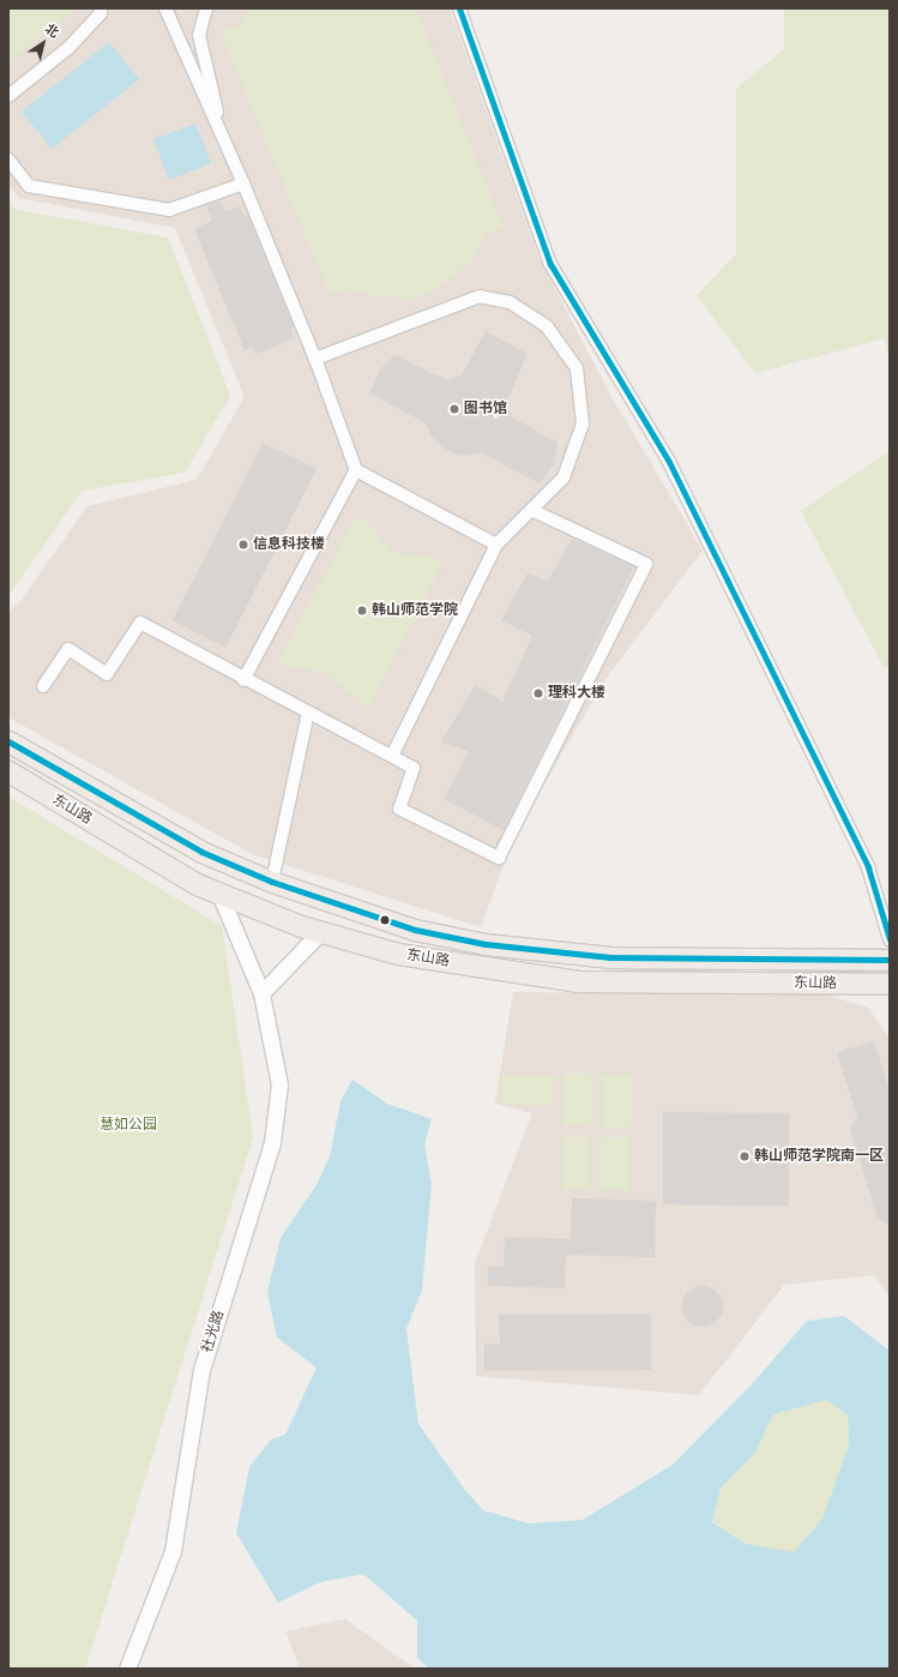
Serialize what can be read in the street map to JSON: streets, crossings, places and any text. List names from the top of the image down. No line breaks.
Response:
{"streets":{"main road":["东山路"],"street":["社光路"]},"crossings":[["东山路","社光路"]],"parks":["慧如公园"],"places":["图书馆","信息科技楼","韩山师范学院","理科大楼","韩山师范学院南一区"],"north":"top right"}
